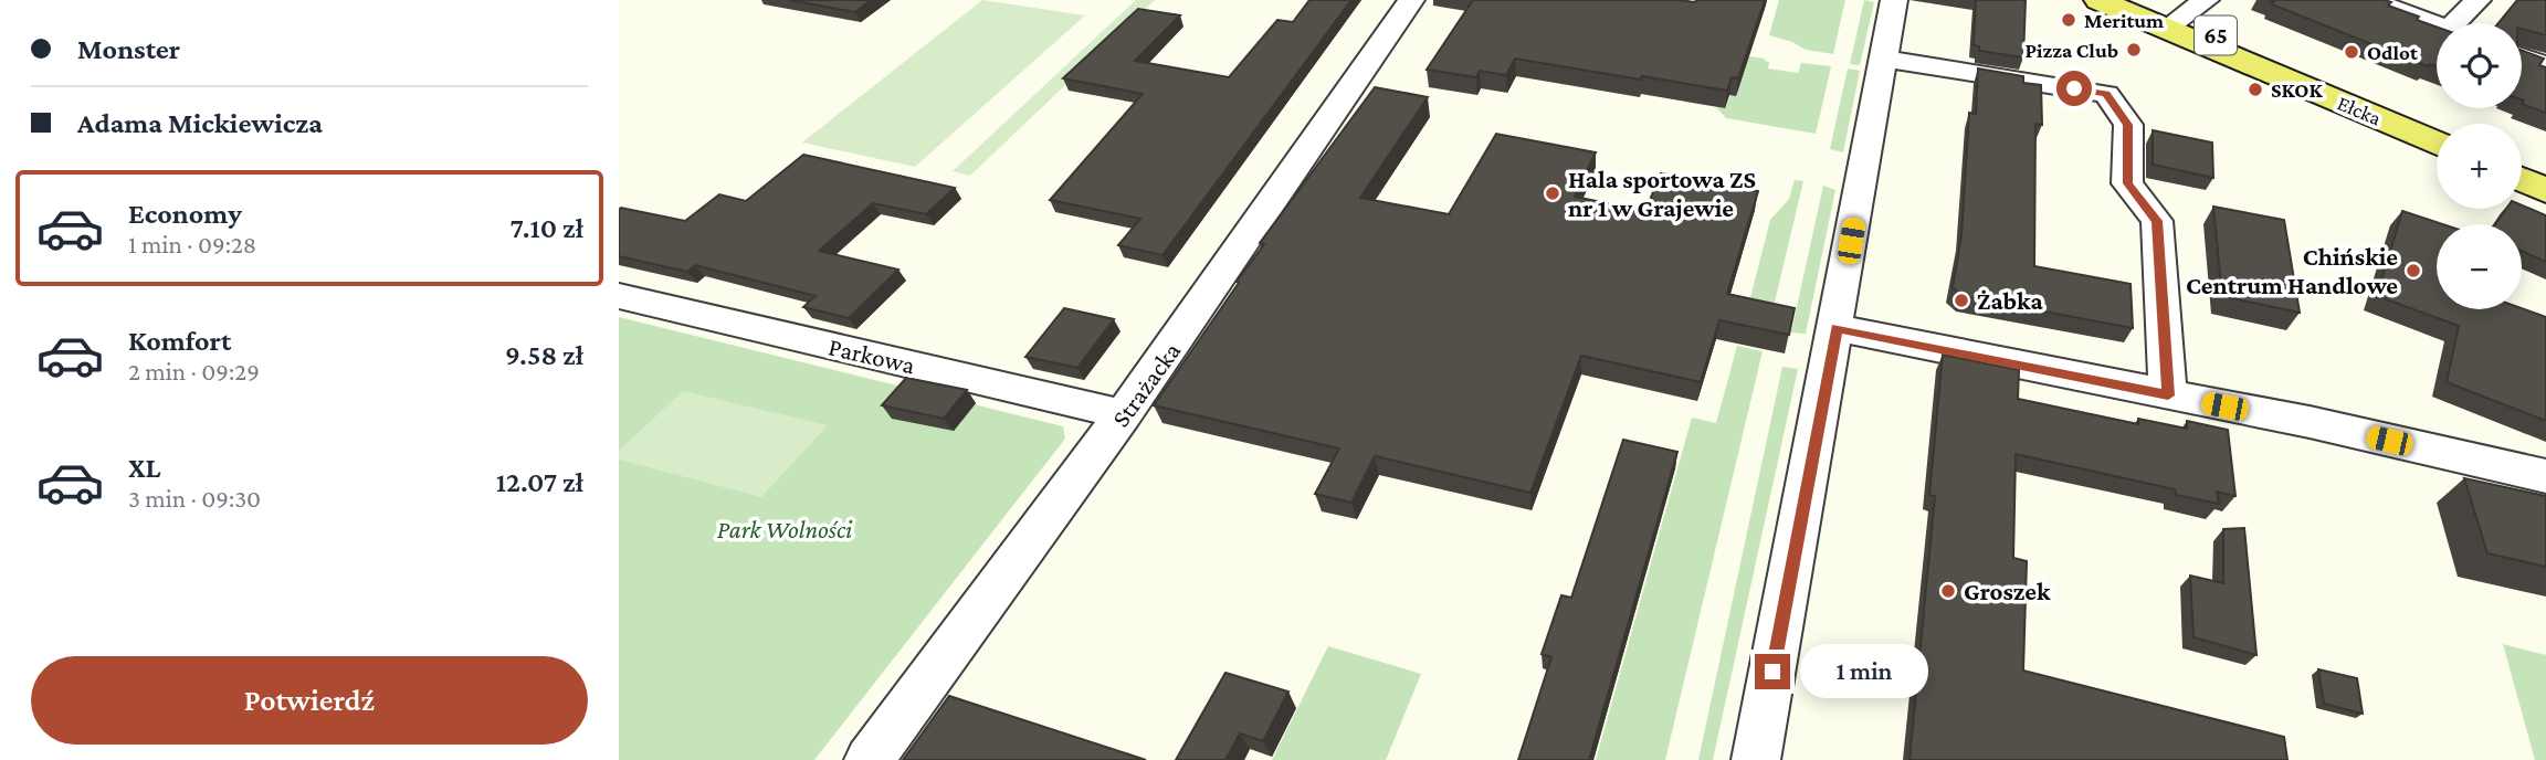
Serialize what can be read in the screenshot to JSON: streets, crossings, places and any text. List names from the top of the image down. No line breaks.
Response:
{"streets":{"main road":["65","Ełcka"],"street":["Parkowa","Strażacka"]},"crossings":[["Parkowa","Strażacka"]],"parks":["Park Wolności"],"places":["Meritum","Pizza Club","Odlot","SKOK","Hala sportowa ZS nr 1 w Grajewie","Chińskie Centrum Handlowe","Żabka","Groszek"],"page":{"banner":["Monster","Adama Mickiewicza"],"map_buttons":["+","−"],"list":[{"name":"Economy","note":"1 min · 09:28","value":"7.10 zł"},{"name":"Komfort","note":"2 min · 09:29","value":"9.58 zł"},{"name":"XL","note":"3 min · 09:30","value":"12.07 zł"}],"buttons":"Potwierdź","bubble":"1 min"}}
